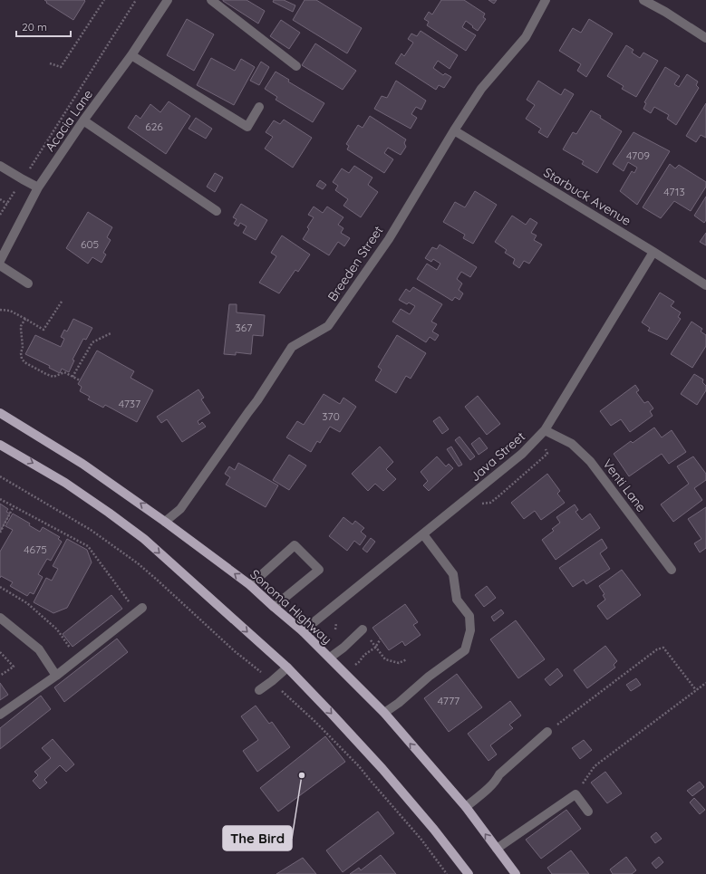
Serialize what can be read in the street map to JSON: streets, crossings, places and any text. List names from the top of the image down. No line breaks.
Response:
{"streets":{"main road":["Sonoma Highway"],"street":["Acacia Lane","Starbuck Avenue","Breeden Street","Java Street","Venti Lane"]},"crossings":[["Starbuck Avenue","Breeden Street"],["Starbuck Avenue","Java Street"],["Breeden Street","Sonoma Highway"],["Java Street","Venti Lane"],["Java Street","Sonoma Highway"]],"places":["The Bird"],"house_numbers":["626","4709","4713","605","367","4737","370","4675","4777"],"scale_bar":"20 m"}
